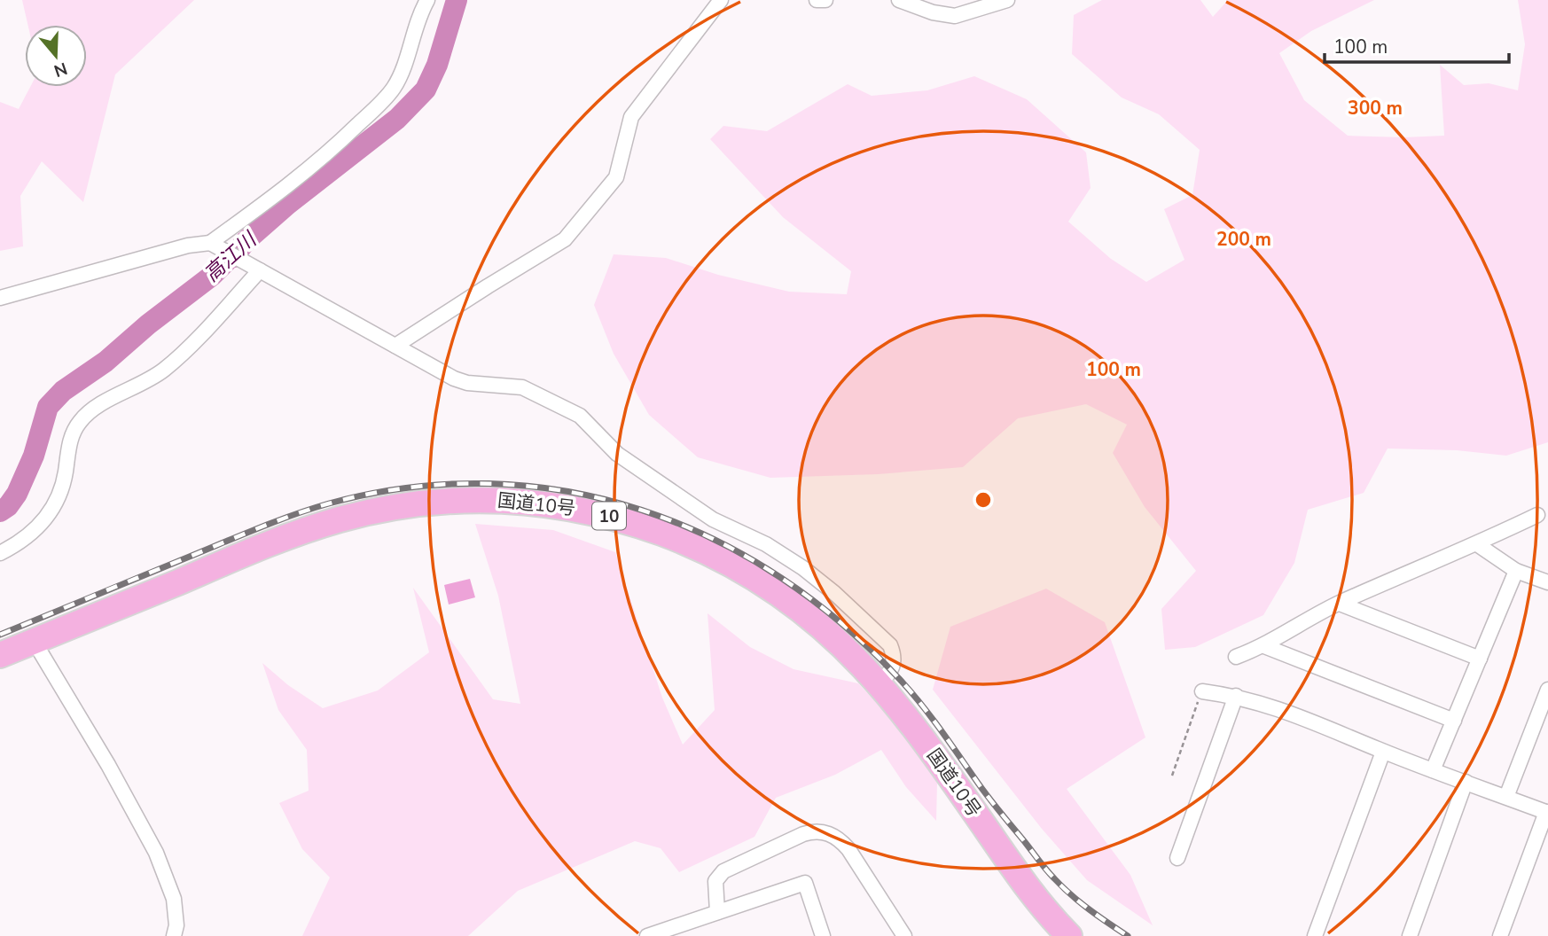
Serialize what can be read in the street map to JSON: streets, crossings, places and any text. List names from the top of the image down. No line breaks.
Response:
{"streets":{"highway":["国道10号","10"]},"water":["高江川"],"scale_bar":"100 m","north":"bottom","rings":["300 m","200 m","100 m"]}
